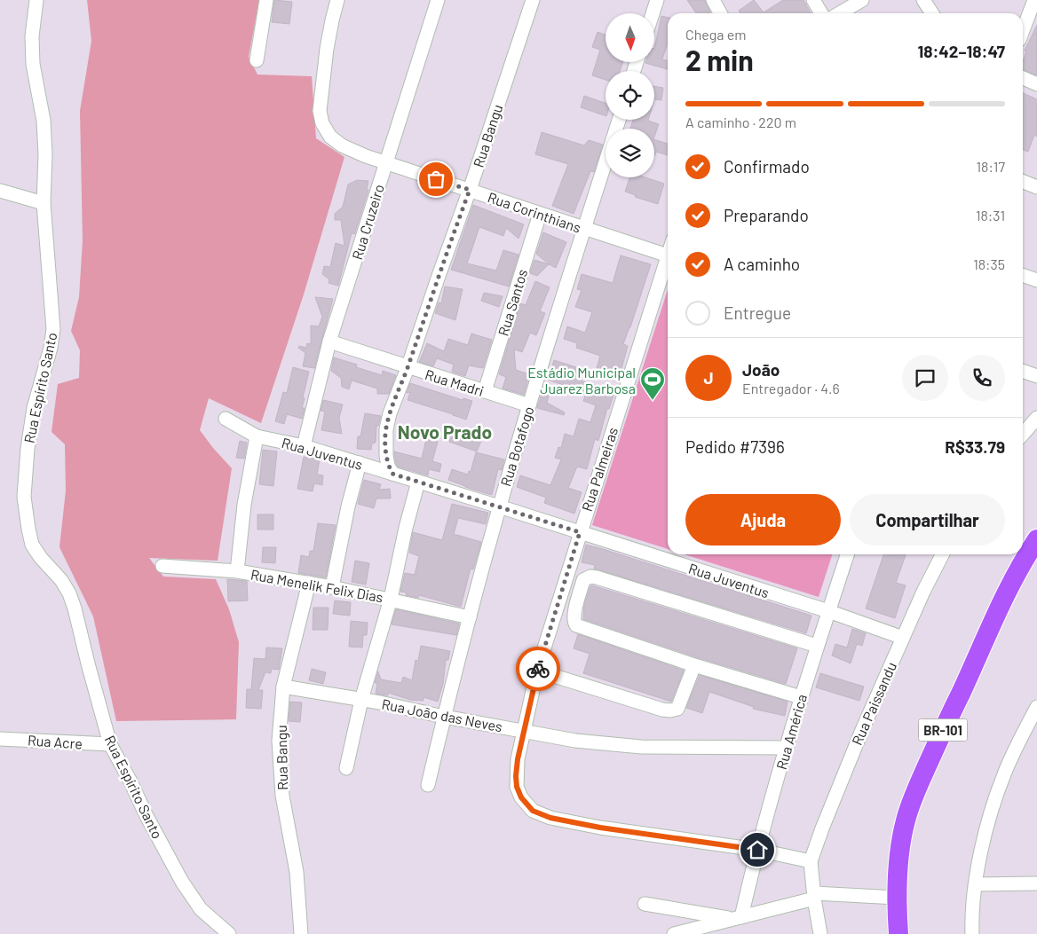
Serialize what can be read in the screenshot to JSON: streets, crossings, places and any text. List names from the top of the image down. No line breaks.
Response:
{"streets":{"highway":["BR-101"],"street":["Rua Bangu","Rua Corinthians","Rua Cruzeiro","Rua Santos","Rua Madri","Rua Espírito Santo","Rua Botafogo","Rua Juventus","Rua Palmeiras","Rua Menelik Felix Dias","Rua Paissandu","Rua João das Neves","Rua América","Rua Acre"]},"crossings":[["Rua Bangu","Rua Corinthians"],["Rua Bangu","Rua Madri"],["Rua Bangu","Rua Juventus"],["Rua Bangu","Rua Menelik Felix Dias"],["Rua Bangu","Rua João das Neves"],["Rua Corinthians","Rua Cruzeiro"],["Rua Corinthians","Rua Santos"],["Rua Corinthians","Rua Botafogo"],["Rua Cruzeiro","Rua Madri"],["Rua Cruzeiro","Rua Juventus"],["Rua Santos","Rua Madri"],["Rua Madri","Rua Botafogo"],["Rua Espírito Santo","Rua Acre"],["Rua Botafogo","Rua Juventus"],["Rua Botafogo","Rua Menelik Felix Dias"],["Rua Botafogo","Rua João das Neves"],["Rua Juventus","Rua Palmeiras"],["Rua Juventus","Rua Paissandu"],["Rua Juventus","Rua América"],["Rua Palmeiras","Rua Paissandu"],["Rua Palmeiras","Rua João das Neves"],["Rua Palmeiras","Rua América"],["Rua João das Neves","Rua América"]],"districts":["Novo Prado"],"places":{"sports":["Estádio Municipal Juarez Barbosa"]},"north":"bottom","page":{"heading":["2 min","Chega em","18:42–18:47"],"panel":["João","Entregador · 4.6","Pedido #7396","R$33.79"],"bar":"A caminho · 220 m","list":[["Confirmado","18:17"],["Preparando","18:31"],["A caminho","18:35"],"Entregue"],"round":"J","buttons":["Ajuda","Compartilhar"]}}
